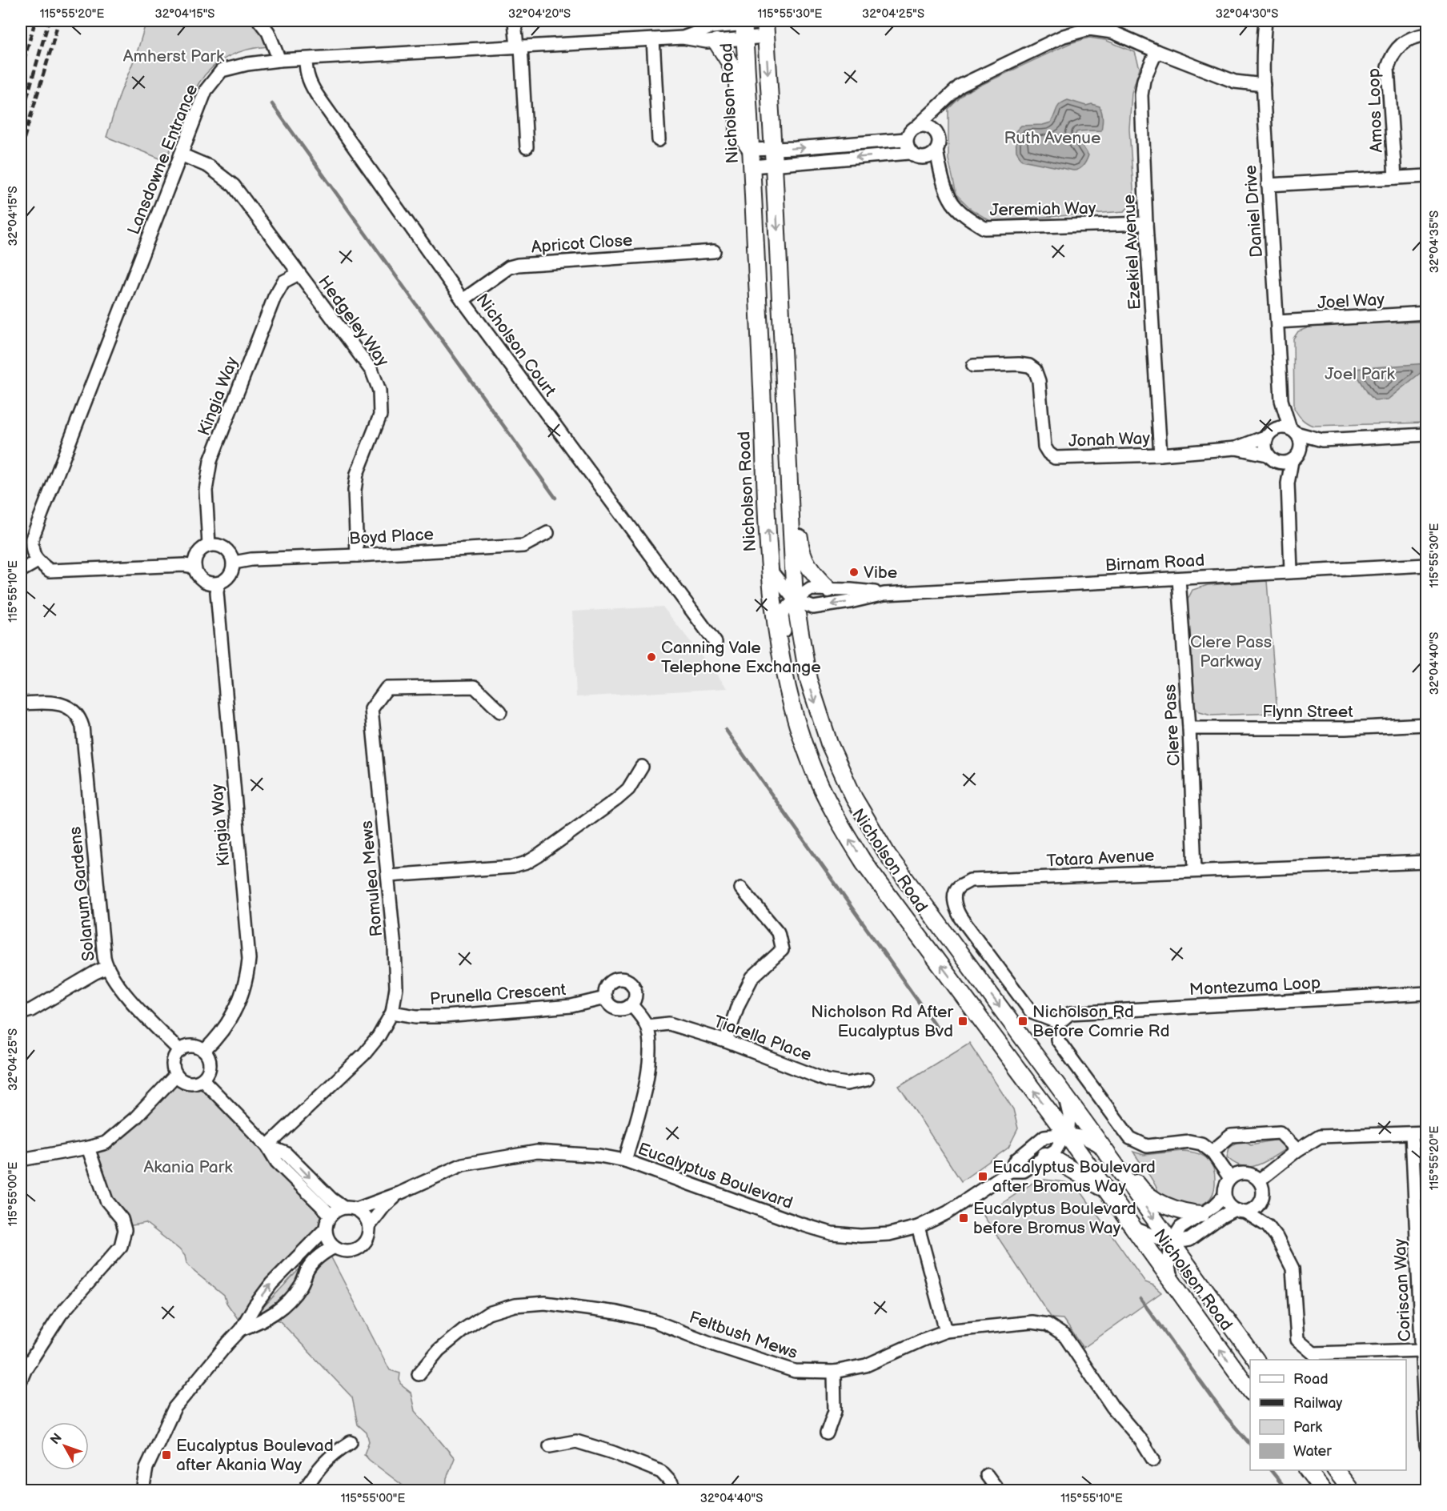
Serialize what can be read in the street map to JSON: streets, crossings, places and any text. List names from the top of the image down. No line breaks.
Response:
{"streets":{"main road":["Nicholson Road"],"street":["Amos Loop","Lansdowne Entrance","Jeremiah Way","Daniel Drive","Apricot Close","Ezekiel Avenue","Joel Way","Hedgeley Way","Nicholson Court","Kingia Way","Jonah Way","Boyd Place","Birnam Road","Flynn Street","Clere Pass","Totara Avenue","Romulea Mews","Solanum Gardens","Montezuma Loop","Prunella Crescent","Tiarella Place","Eucalyptus Boulevard","Coriscan Way","Feltbush Mews"]},"crossings":[["Nicholson Road","Lansdowne Entrance"],["Nicholson Road","Birnam Road"],["Nicholson Road","Eucalyptus Boulevard"],["Lansdowne Entrance","Hedgeley Way"],["Lansdowne Entrance","Nicholson Court"],["Jeremiah Way","Ezekiel Avenue"],["Daniel Drive","Joel Way"],["Daniel Drive","Jonah Way"],["Apricot Close","Nicholson Court"],["Ezekiel Avenue","Jonah Way"],["Hedgeley Way","Kingia Way"],["Hedgeley Way","Boyd Place"],["Kingia Way","Boyd Place"],["Kingia Way","Solanum Gardens"],["Birnam Road","Clere Pass"],["Flynn Street","Clere Pass"],["Clere Pass","Totara Avenue"],["Totara Avenue","Montezuma Loop"],["Romulea Mews","Prunella Crescent"]],"parks":["Amherst Park","Ruth Avenue","Joel Park","Clere Pass Parkway","Akania Park"],"places":{"other":["Vibe","Canning Vale Telephone Exchange"],"transit":["Nicholson Rd After Eucalyptus Bvd","Nicholson Rd Before Comrie Rd","Eucalyptus Boulevard after Bromus Way","Eucalyptus Boulevard before Bromus Way","Eucalyptus Boulevad after Akania Way"]},"legend":["Road","Railway","Park","Water"],"north":"top left","coordinates":["115°55'20\"E","32°04'15\"S","32°04'20\"S","115°55'30\"E","32°04'25\"S","32°04'30\"S","32°04'35\"S","115°55'10\"E","32°04'40\"S","115°55'00\"E"]}
